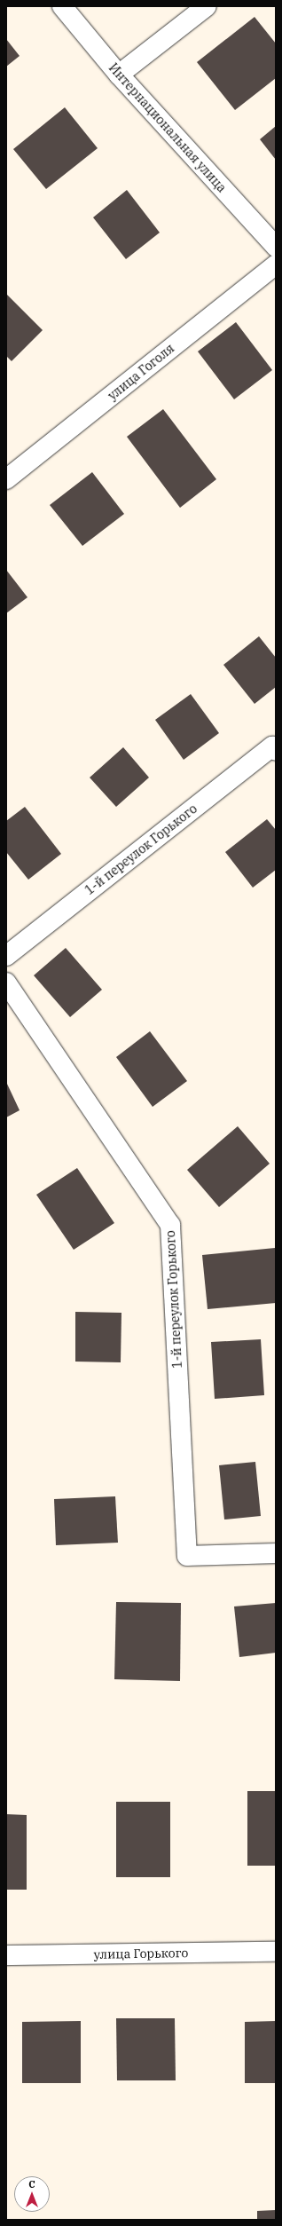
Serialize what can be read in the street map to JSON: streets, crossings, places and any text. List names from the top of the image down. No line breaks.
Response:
{"streets":{"street":["Интернациональная улица","улица Гоголя","1-й переулок Горького","улица Горького"]},"north":"top"}
